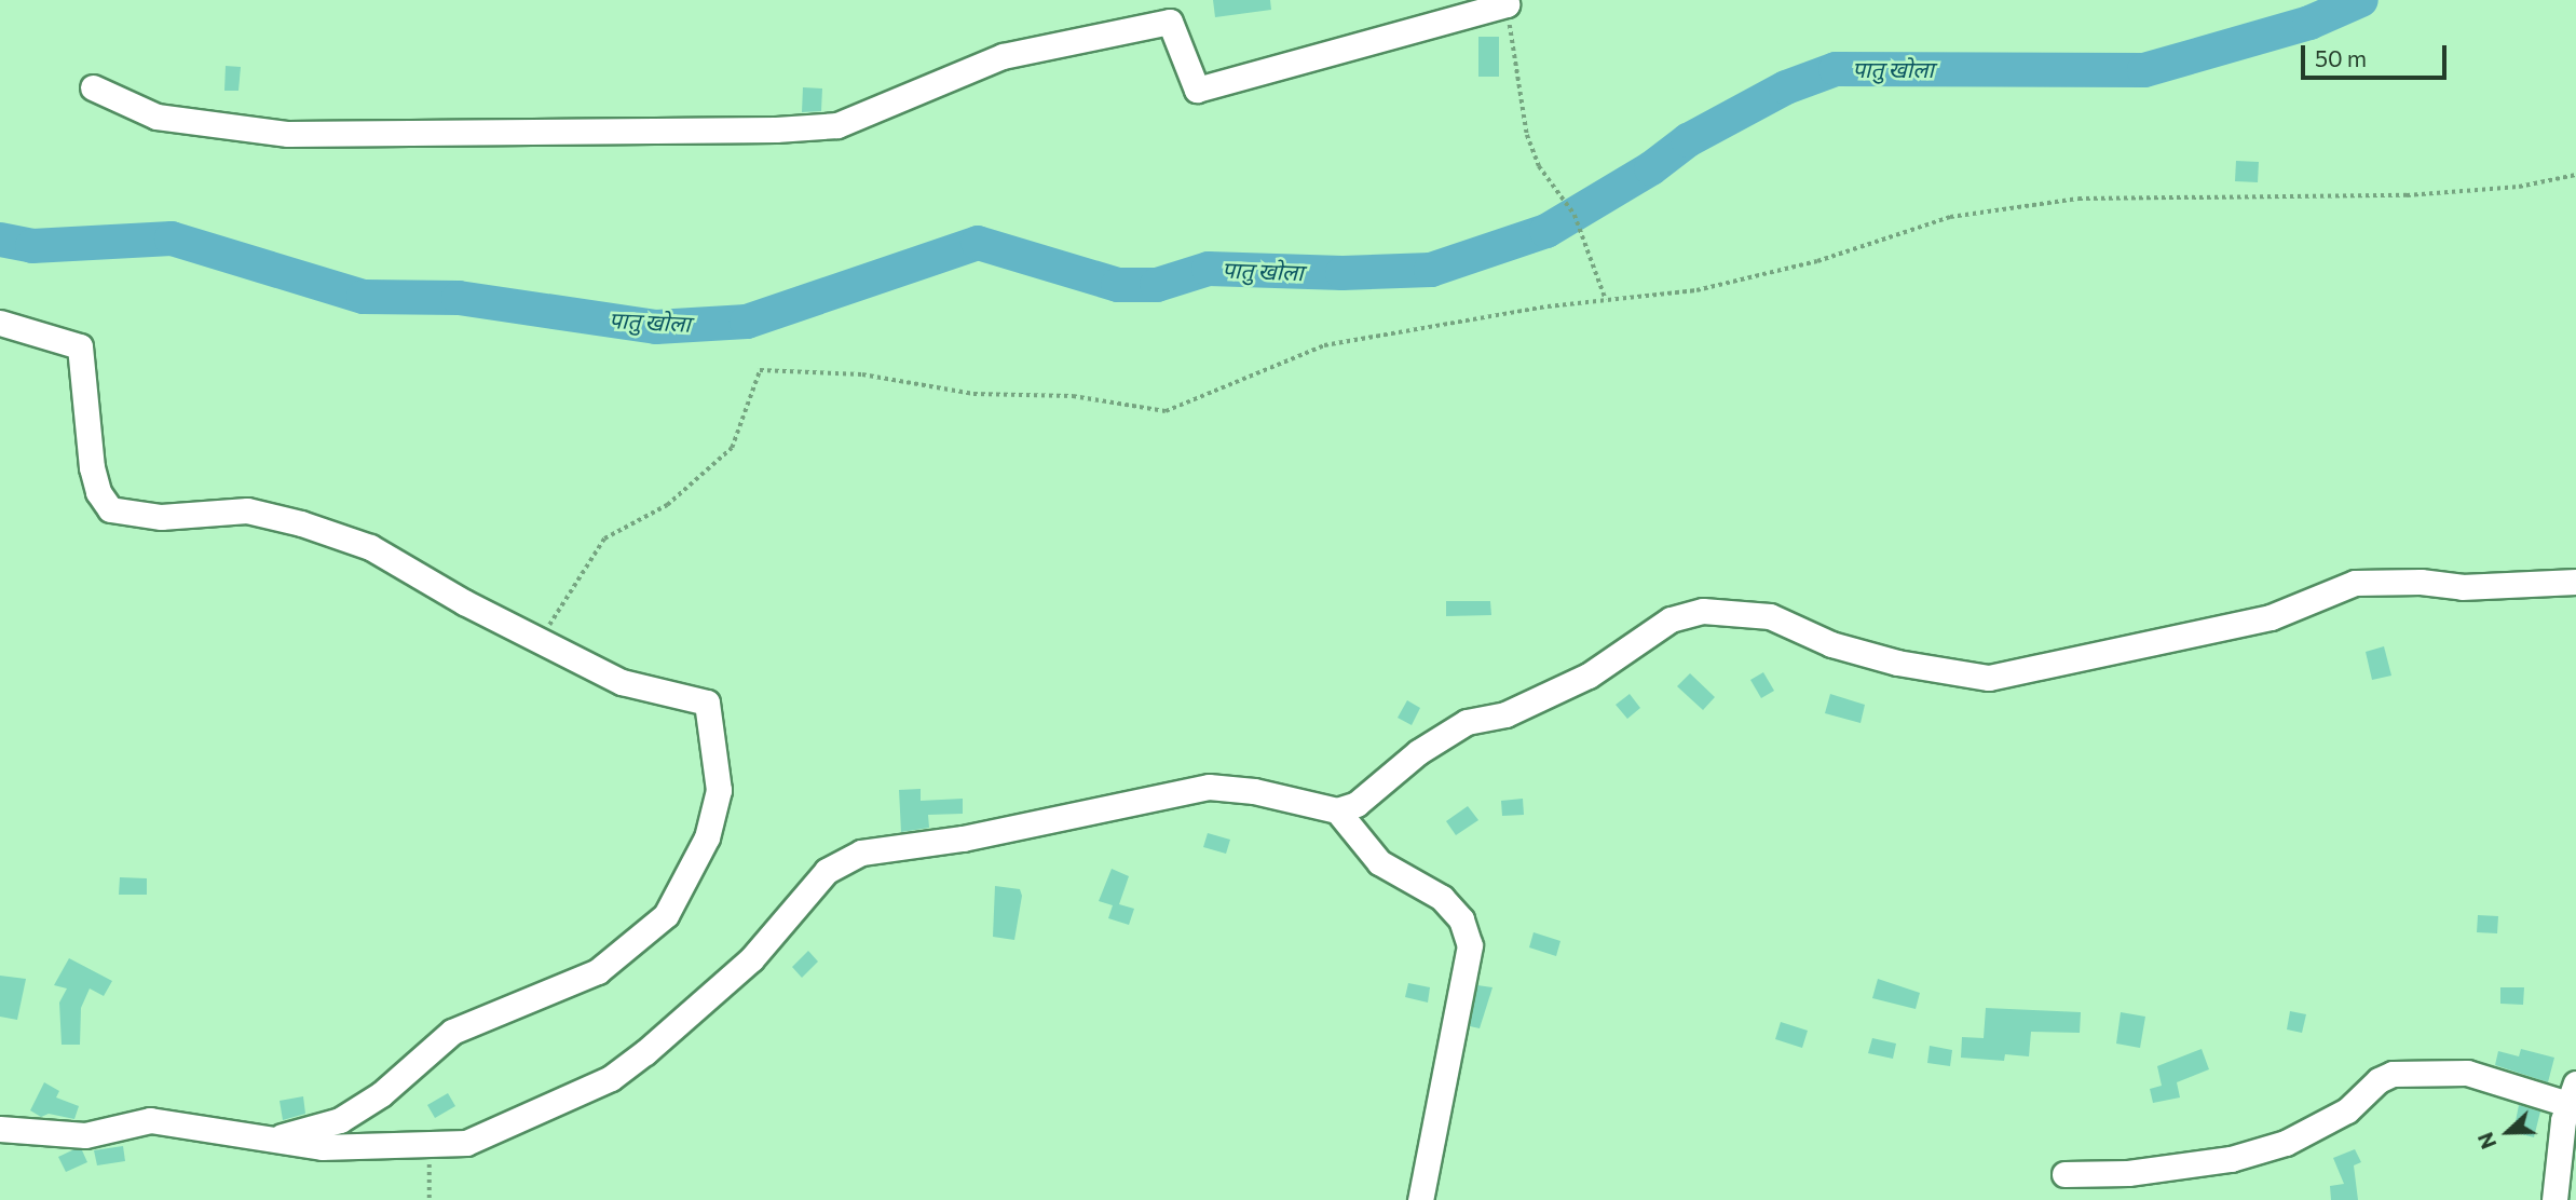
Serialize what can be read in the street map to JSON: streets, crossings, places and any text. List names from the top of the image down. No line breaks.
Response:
{"water":["पातु खोला"],"scale_bar":"50 m","north":"left"}
